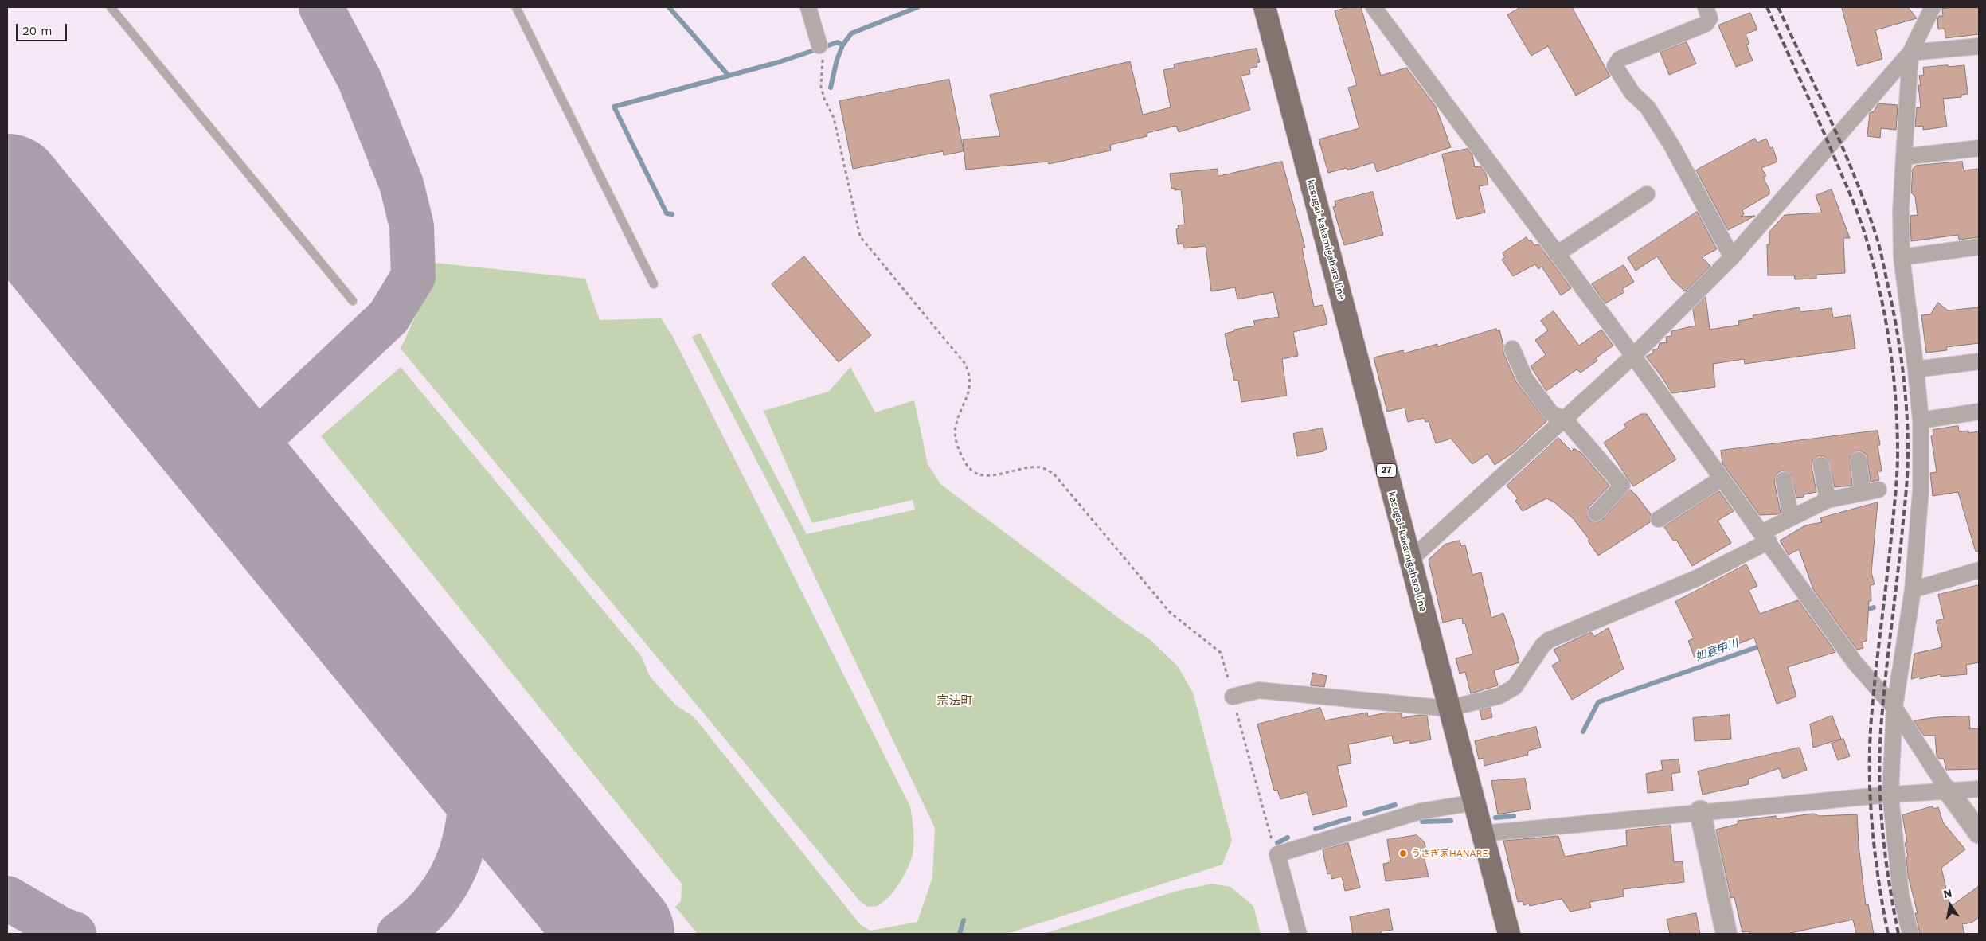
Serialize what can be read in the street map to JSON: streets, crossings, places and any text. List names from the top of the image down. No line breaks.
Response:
{"streets":{"main road":["kasugai-kakamigahara line","27"]},"districts":["宗法町"],"water":["如意申川"],"places":["うさぎ家HANARE"],"scale_bar":"20 m","north":"top"}
